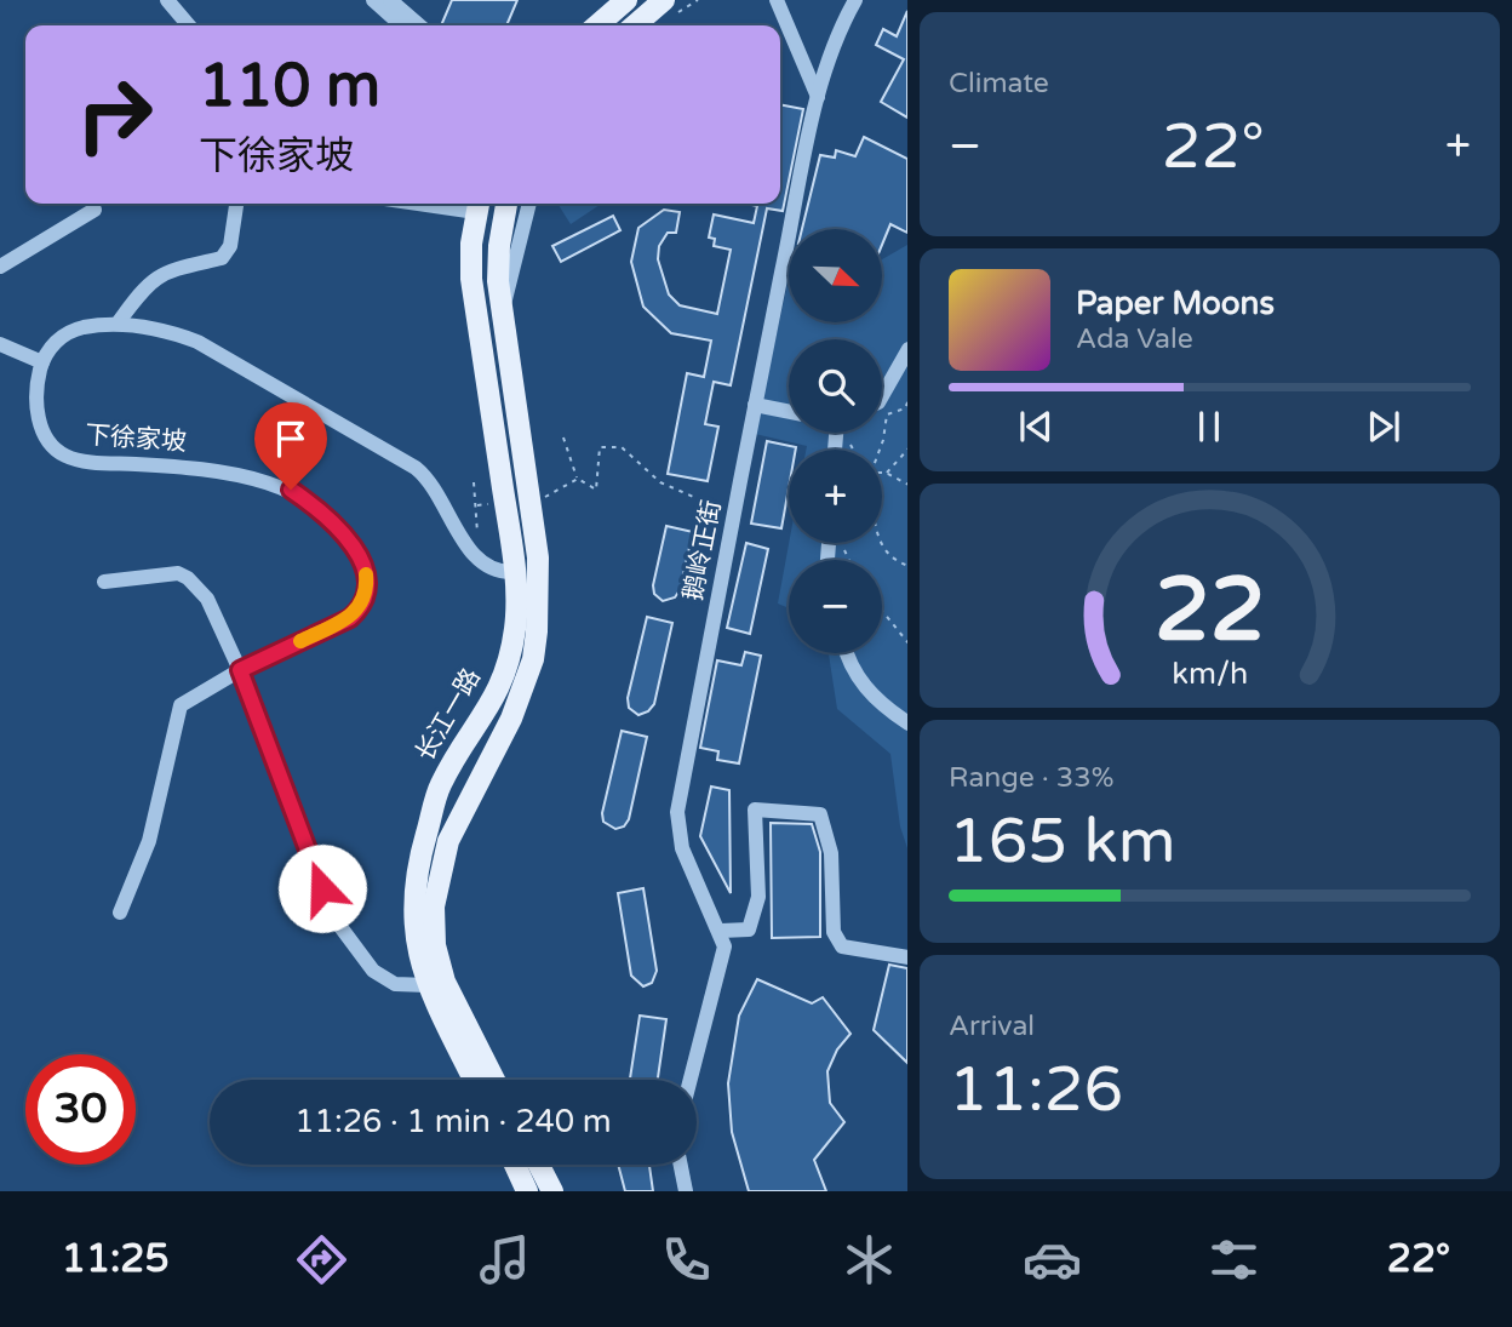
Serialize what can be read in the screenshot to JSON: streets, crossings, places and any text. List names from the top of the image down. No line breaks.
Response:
{"streets":{"main road":["长江一路"],"street":["下徐家坡","鹅岭正街"]},"north":"bottom right","page":{"tile":["Climate",["Range · 33%","165 km"],["Arrival","11:26"]],"turn":["110 m","下徐家坡"],"heat":["−","22°","+"],"map_buttons":["+","−"],"song":["Paper Moons","Ada Vale"],"limit":"30","trip":"11:26 · 1 min · 240 m","tabs":["11:25","22°"],"gauge":["22","km/h"]}}
